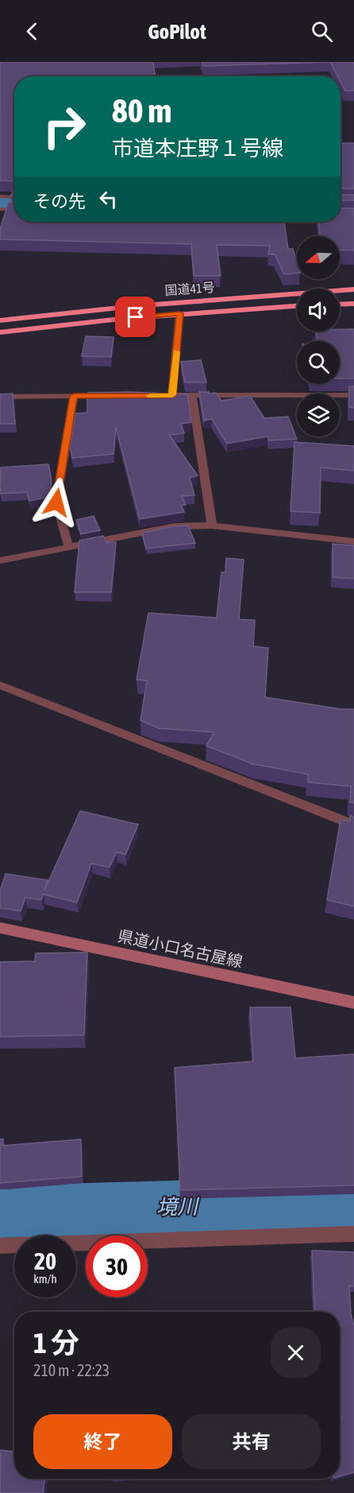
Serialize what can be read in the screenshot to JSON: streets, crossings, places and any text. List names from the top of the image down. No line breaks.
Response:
{"streets":{"highway":["国道41号"],"main road":["県道小口名古屋線"]},"water":["境川"],"north":"left","page":{"header":"GoPilot","turn":["80 m","市道本庄野１号線"],"then":"その先","speed":"20 km/h","limit":"30","heading":["1 分","210 m · 22:23"],"buttons":["終了","共有"]}}
